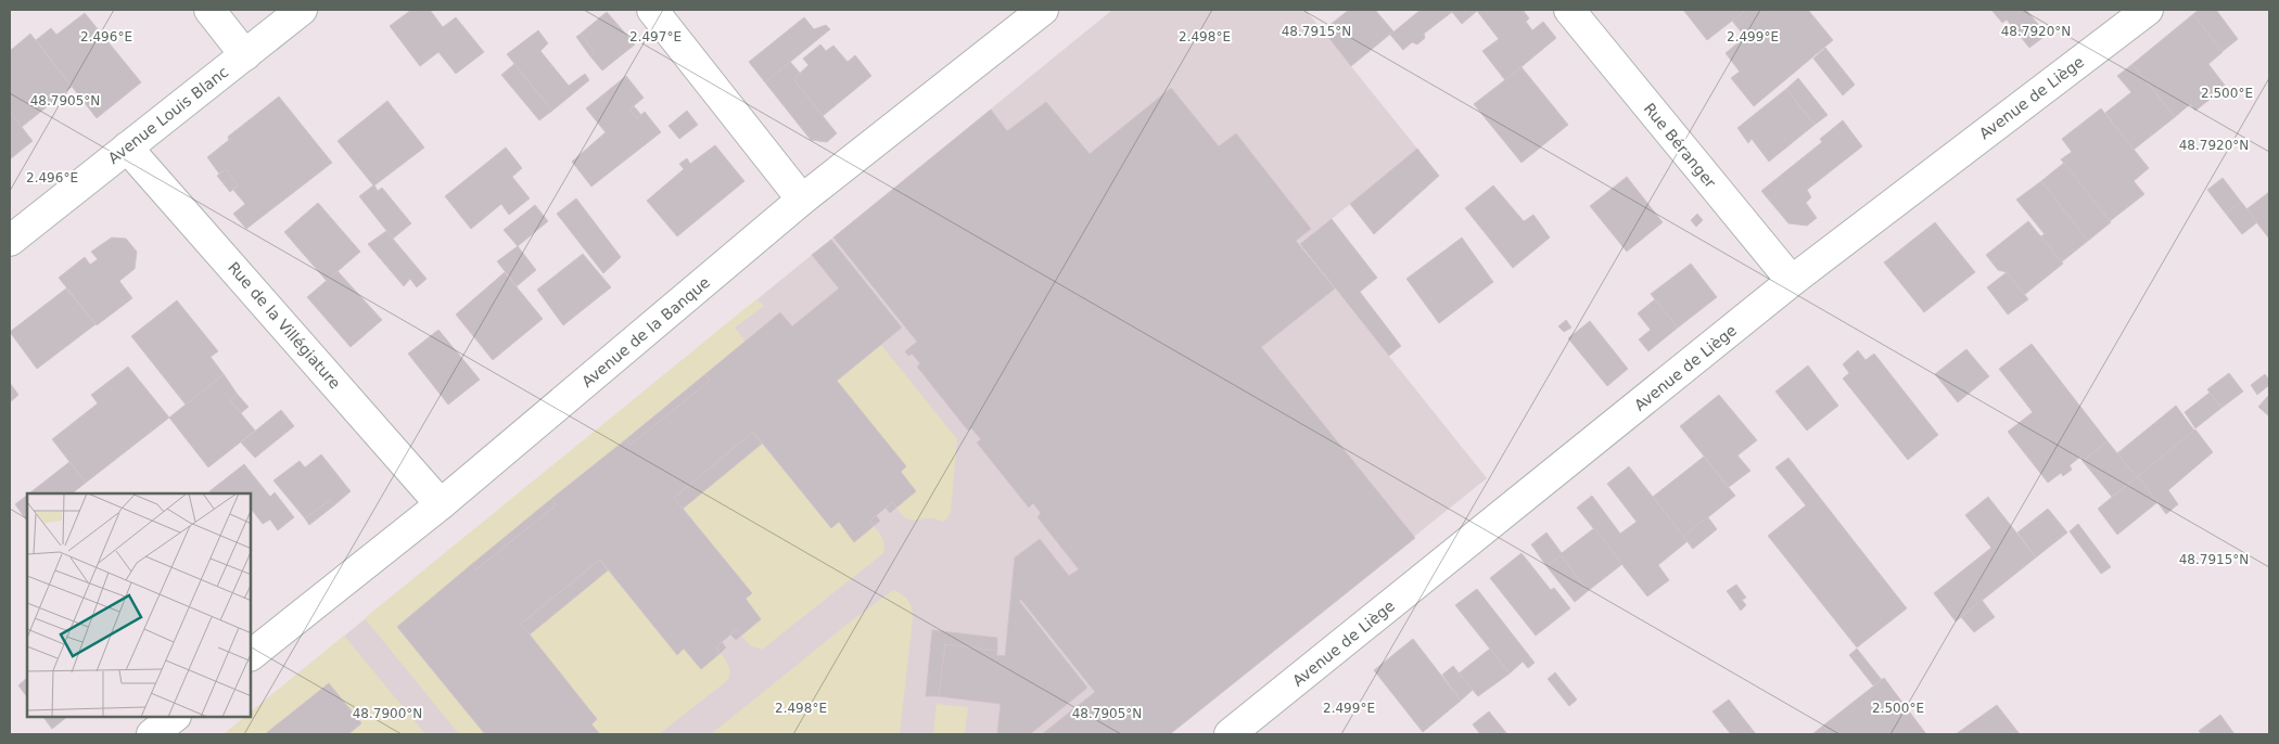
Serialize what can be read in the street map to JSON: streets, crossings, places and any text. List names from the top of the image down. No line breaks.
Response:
{"streets":{"street":["Avenue de Liège","Avenue Louis Blanc","Rue Béranger","Rue de la Villégiature","Avenue de la Banque"]},"crossings":[["Avenue de Liège","Rue Béranger"],["Avenue Louis Blanc","Rue de la Villégiature"],["Rue de la Villégiature","Avenue de la Banque"]],"coordinates":["48.7915°N","48.7920°N","2.497°E","2.498°E","2.499°E","2.496°E","2.500°E","48.7905°N","48.7900°N"]}
